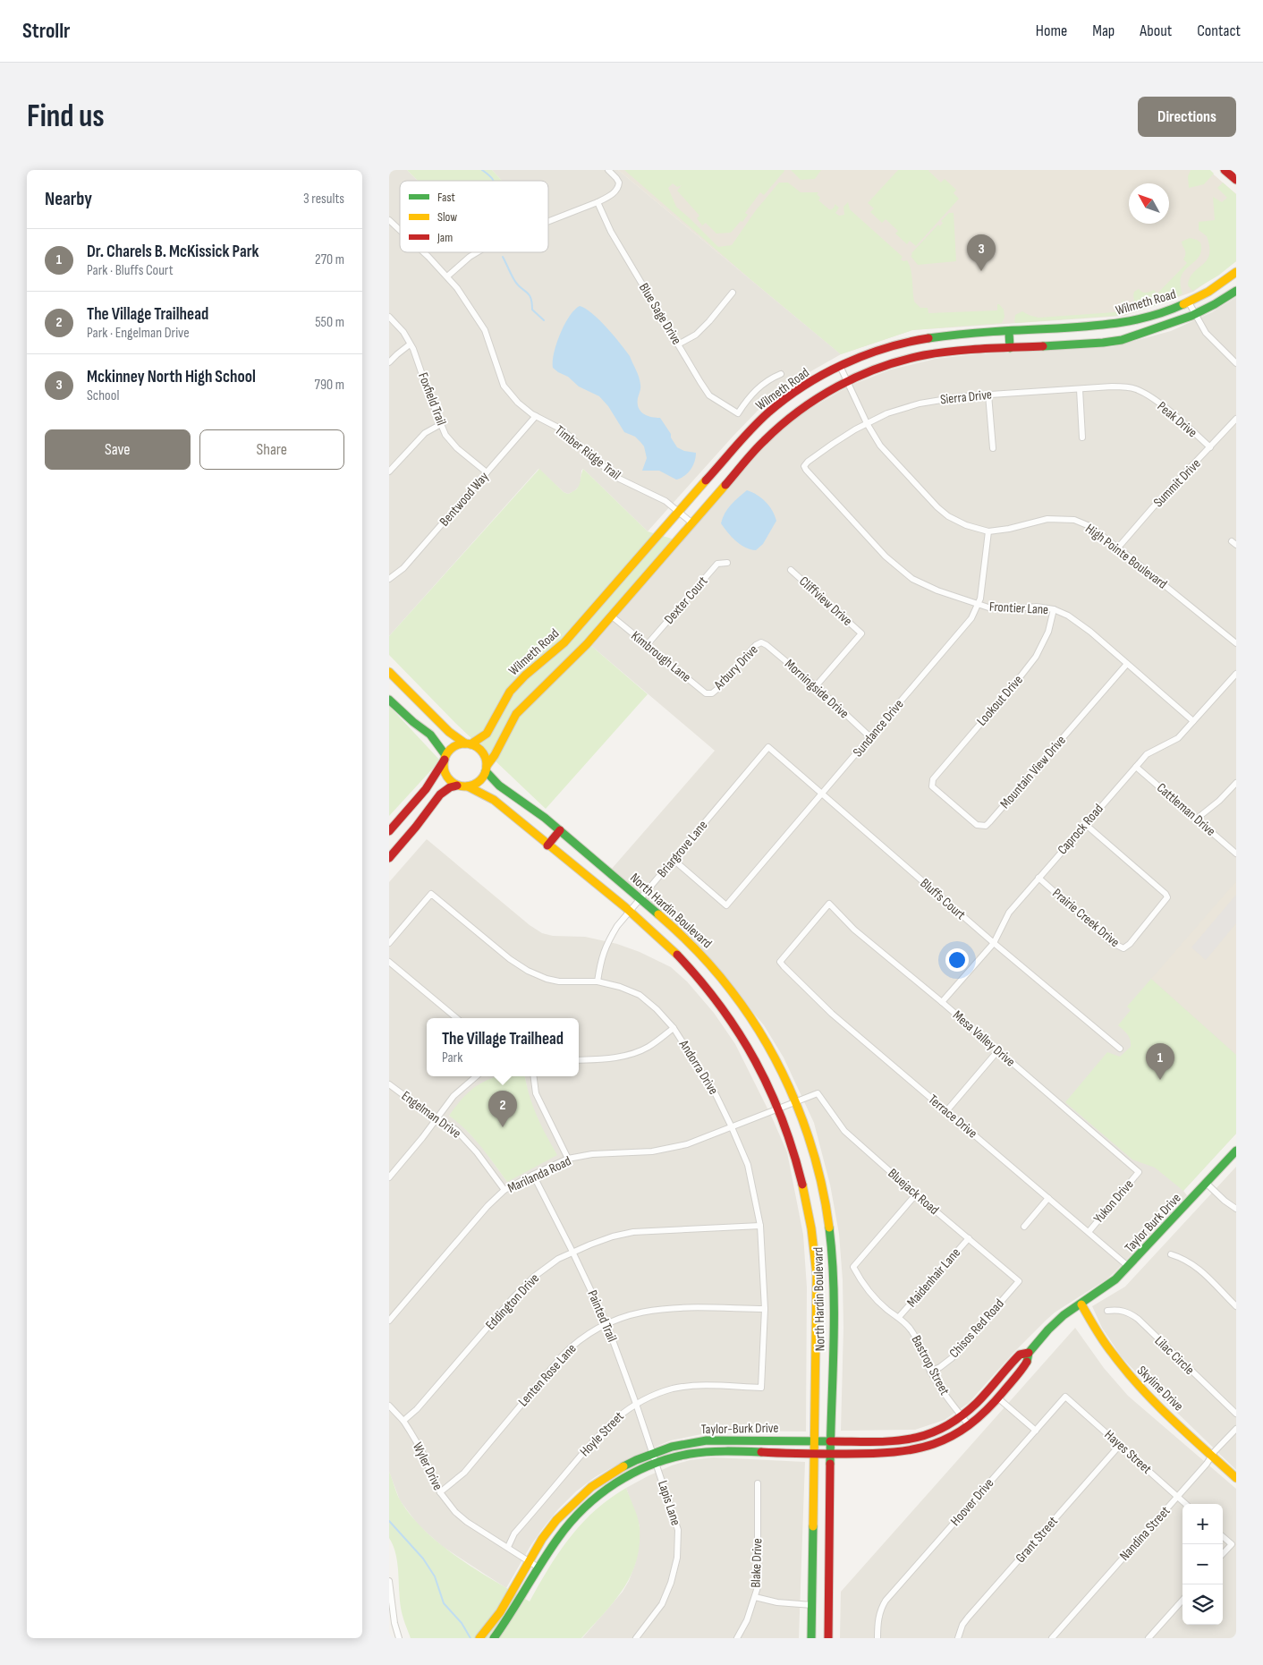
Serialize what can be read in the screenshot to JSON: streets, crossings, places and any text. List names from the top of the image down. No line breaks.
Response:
{"streets":{"main road":["Wilmeth Road","North Hardin Boulevard","Taylor Burk Drive","Skyline Drive","Taylor-Burk Drive"],"street":["Blue Sage Drive","Sierra Drive","Foxfield Trail","Peak Drive","Timber Ridge Trail","Summit Drive","Bentwood Way","High Pointe Boulevard","Dexter Court","Cliffview Drive","Frontier Lane","Kimbrough Lane","Arbury Drive","Morningside Drive","Lookout Drive","Sundance Drive","Mountain View Drive","Cattleman Drive","Caprock Road","Briargrove Lane","Bluffs Court","Prairie Creek Drive","Mesa Valley Drive","Andorra Drive","Engelman Drive","Terrace Drive","Marilanda Road","Bluejack Road","Yukon Drive","Maidenhair Lane","Eddington Drive","Painted Trail","Chisos Red Road","Lilac Circle","Bastrop Street","Lenten Rose Lane","Hoyle Street","Hayes Street","Wyler Drive","Hoover Drive","Lapis Lane","Nandina Street","Grant Street","Blake Drive"]},"crossings":[["Wilmeth Road","Timber Ridge Trail"],["Wilmeth Road","High Pointe Boulevard"],["Wilmeth Road","Kimbrough Lane"],["Wilmeth Road","North Hardin Boulevard"],["Sierra Drive","Peak Drive"],["Sierra Drive","High Pointe Boulevard"],["Sierra Drive","Frontier Lane"],["Foxfield Trail","Bentwood Way"],["Peak Drive","Summit Drive"],["Timber Ridge Trail","Bentwood Way"],["Summit Drive","High Pointe Boulevard"],["High Pointe Boulevard","Sundance Drive"],["Dexter Court","Kimbrough Lane"],["Cliffview Drive","Morningside Drive"],["Frontier Lane","Lookout Drive"],["Frontier Lane","Sundance Drive"],["Frontier Lane","Mountain View Drive"],["Frontier Lane","Caprock Road"],["Kimbrough Lane","Arbury Drive"],["Arbury Drive","Morningside Drive"],["Morningside Drive","Sundance Drive"],["Lookout Drive","Mountain View Drive"],["Sundance Drive","Briargrove Lane"],["Sundance Drive","Bluffs Court"],["Cattleman Drive","Caprock Road"],["Caprock Road","Bluffs Court"],["Caprock Road","Prairie Creek Drive"],["Caprock Road","Mesa Valley Drive"],["Briargrove Lane","Bluffs Court"],["Briargrove Lane","North Hardin Boulevard"],["Briargrove Lane","Andorra Drive"],["North Hardin Boulevard","Marilanda Road"],["North Hardin Boulevard","Taylor-Burk Drive"],["Mesa Valley Drive","Terrace Drive"],["Mesa Valley Drive","Yukon Drive"],["Andorra Drive","Marilanda Road"],["Andorra Drive","Eddington Drive"],["Andorra Drive","Lenten Rose Lane"],["Andorra Drive","Hoyle Street"],["Engelman Drive","Marilanda Road"],["Terrace Drive","Yukon Drive"],["Terrace Drive","Taylor Burk Drive"],["Marilanda Road","Bluejack Road"],["Marilanda Road","Painted Trail"],["Bluejack Road","Maidenhair Lane"],["Bluejack Road","Chisos Red Road"],["Bluejack Road","Bastrop Street"],["Taylor Burk Drive","Skyline Drive"],["Taylor Burk Drive","Taylor-Burk Drive"],["Maidenhair Lane","Bastrop Street"],["Eddington Drive","Painted Trail"],["Eddington Drive","Wyler Drive"],["Painted Trail","Lenten Rose Lane"],["Painted Trail","Taylor-Burk Drive"],["Painted Trail","Hoyle Street"],["Painted Trail","Lapis Lane"],["Chisos Red Road","Bastrop Street"],["Bastrop Street","Taylor-Burk Drive"],["Lenten Rose Lane","Wyler Drive"],["Skyline Drive","Taylor-Burk Drive"],["Skyline Drive","Nandina Street"],["Taylor-Burk Drive","Wyler Drive"],["Taylor-Burk Drive","Lapis Lane"],["Hoyle Street","Wyler Drive"],["Hayes Street","Hoover Drive"],["Hayes Street","Nandina Street"],["Hayes Street","Grant Street"]],"legend":["Fast","Slow","Jam"],"north":"top left","page":{"header":"Strollr","nav":["Home","Map","About","Contact"],"buttons":["Directions",["Save","Share"]],"title":"Find us","heading":["Nearby","3 results"],"list":[{"mark":"1","name":"Dr. Charels B. McKissick Park","note":"Park · Bluffs Court","value":"270 m"},{"mark":"2","name":"The Village Trailhead","note":"Park · Engelman Drive","value":"550 m"},{"mark":"3","name":"Mckinney North High School","note":"School","value":"790 m"}],"pins":["3","1","2"],"popup":["The Village Trailhead","Park"],"map_buttons":["+","−"]}}
